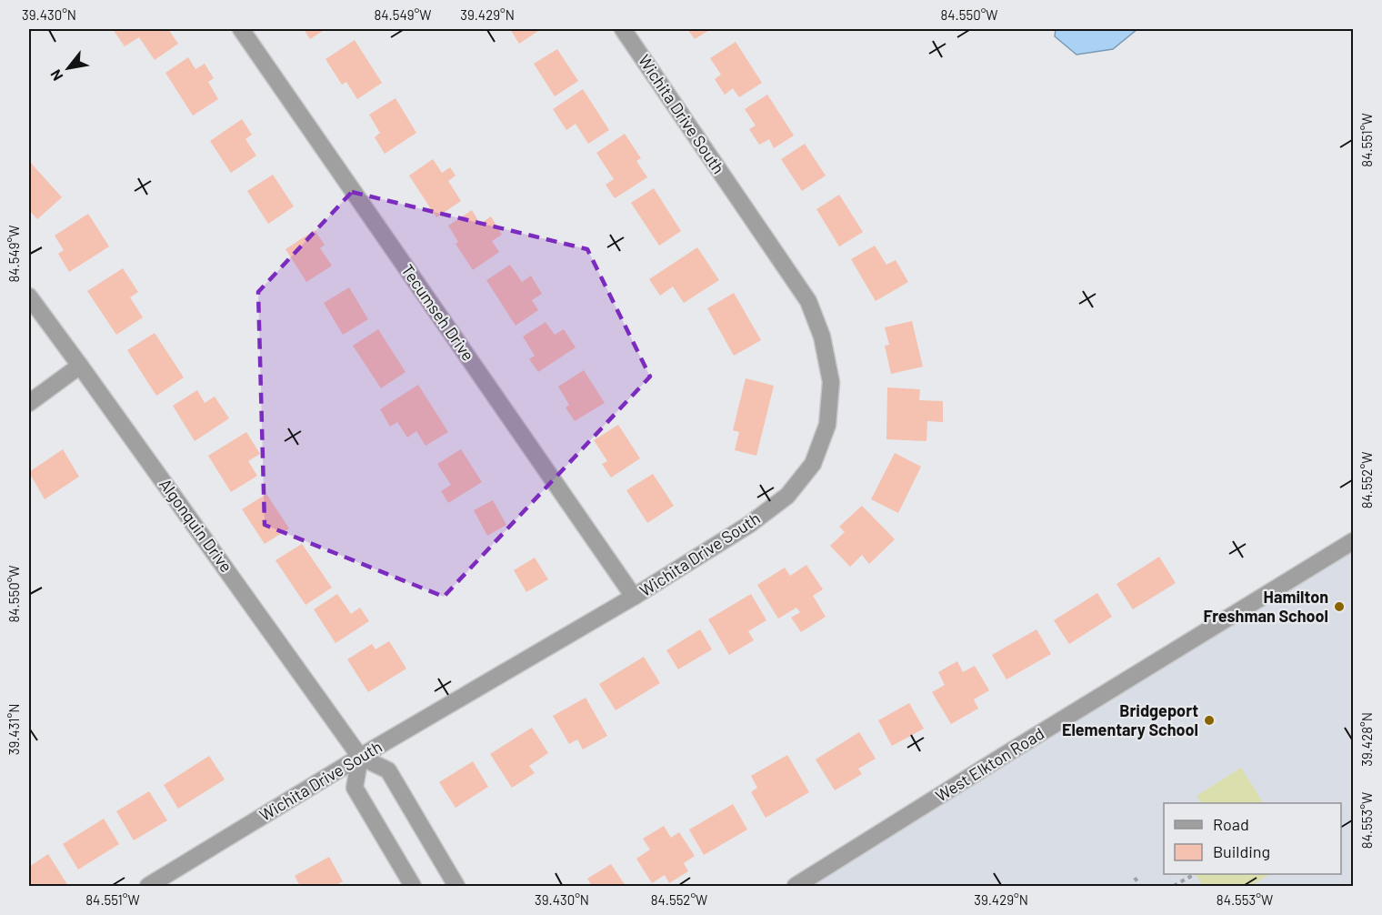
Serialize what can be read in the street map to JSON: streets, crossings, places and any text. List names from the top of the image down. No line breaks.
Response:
{"streets":{"street":["Wichita Drive South","Tecumseh Drive","Algonquin Drive","West Elkton Road"]},"crossings":[["Wichita Drive South","Tecumseh Drive"],["Wichita Drive South","Algonquin Drive"]],"places":["Hamilton Freshman School","Bridgeport Elementary School"],"legend":["Road","Building"],"north":"bottom left","coordinates":["39.430°N","84.549°W","39.429°N","84.550°W","84.551°W","84.552°W","39.431°N","39.428°N","84.553°W"]}
